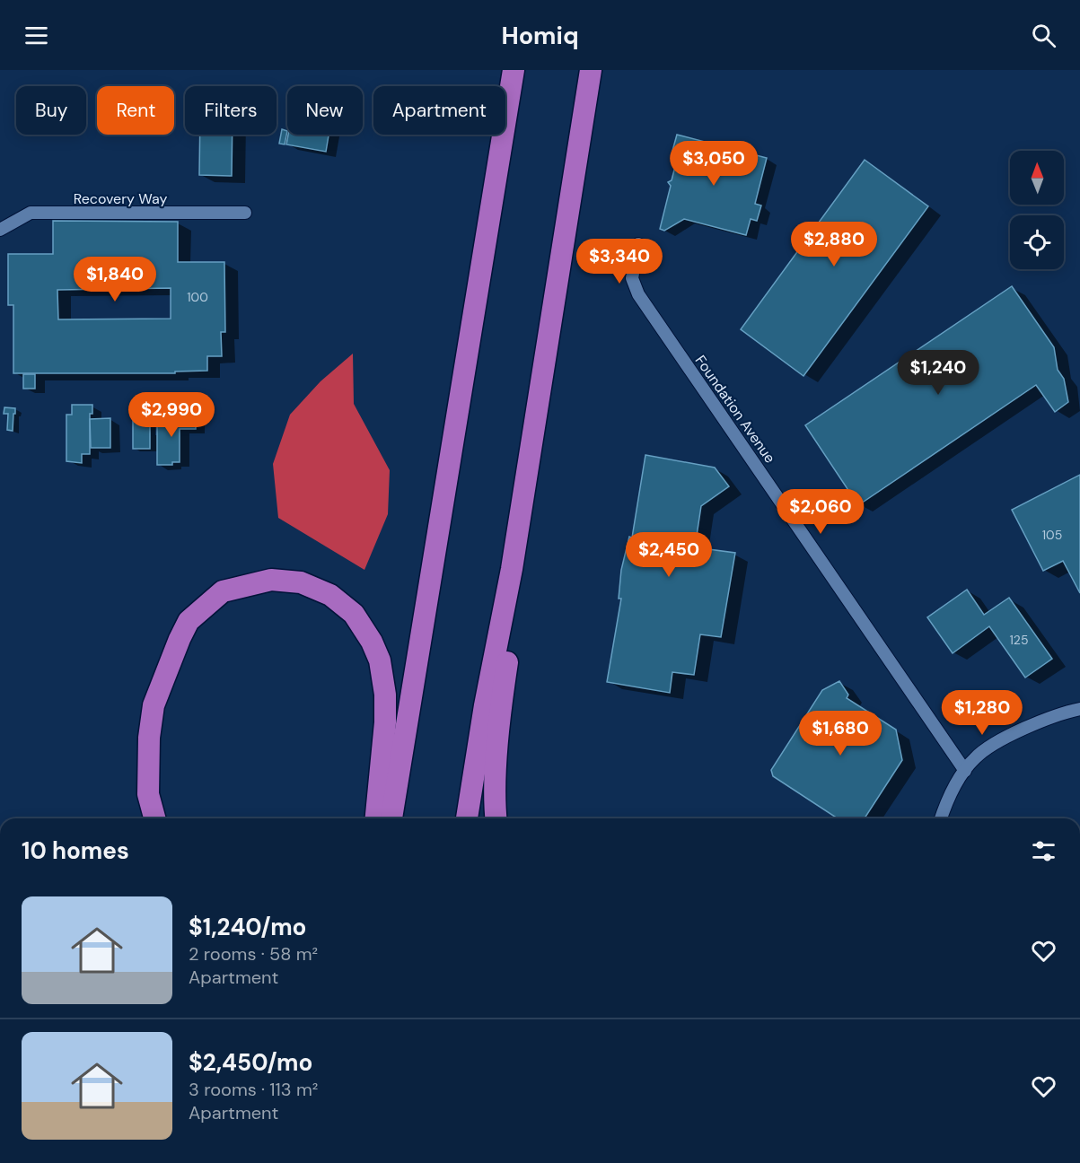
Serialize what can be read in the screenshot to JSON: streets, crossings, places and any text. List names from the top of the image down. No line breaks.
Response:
{"streets":{"street":["Recovery Way","Foundation Avenue"]},"house_numbers":["100","105","125"],"north":"top","page":{"header":"Homiq","chip":["Buy","Rent","Filters","New","Apartment"],"price":["$3,050","$2,880","$3,340","$1,840","$1,240","$2,990","$2,060","$2,450","$1,280","$1,680"],"heading":"10 homes","list":[{"name":"$1,240/mo","note":"2 rooms · 58 m² · Apartment"},{"name":"$2,450/mo","note":"3 rooms · 113 m² · Apartment"}]}}
